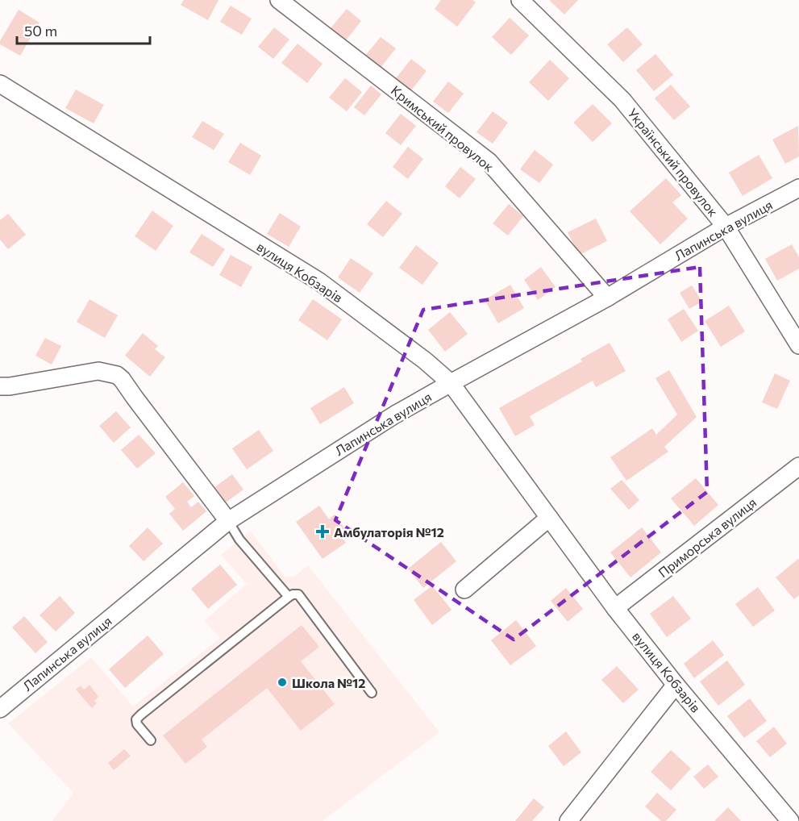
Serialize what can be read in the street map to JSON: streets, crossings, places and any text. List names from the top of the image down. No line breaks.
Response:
{"streets":{"street":["Кримський провулок","Український провулок","Лапинська вулиця","вулиця Кобзарів","Приморська вулиця"]},"crossings":[["Кримський провулок","Лапинська вулиця"],["Український провулок","Лапинська вулиця"],["Лапинська вулиця","вулиця Кобзарів"],["вулиця Кобзарів","Приморська вулиця"]],"places":{"health":["Амбулаторія №12"],"other":["Школа №12"]},"scale_bar":"50 m"}
